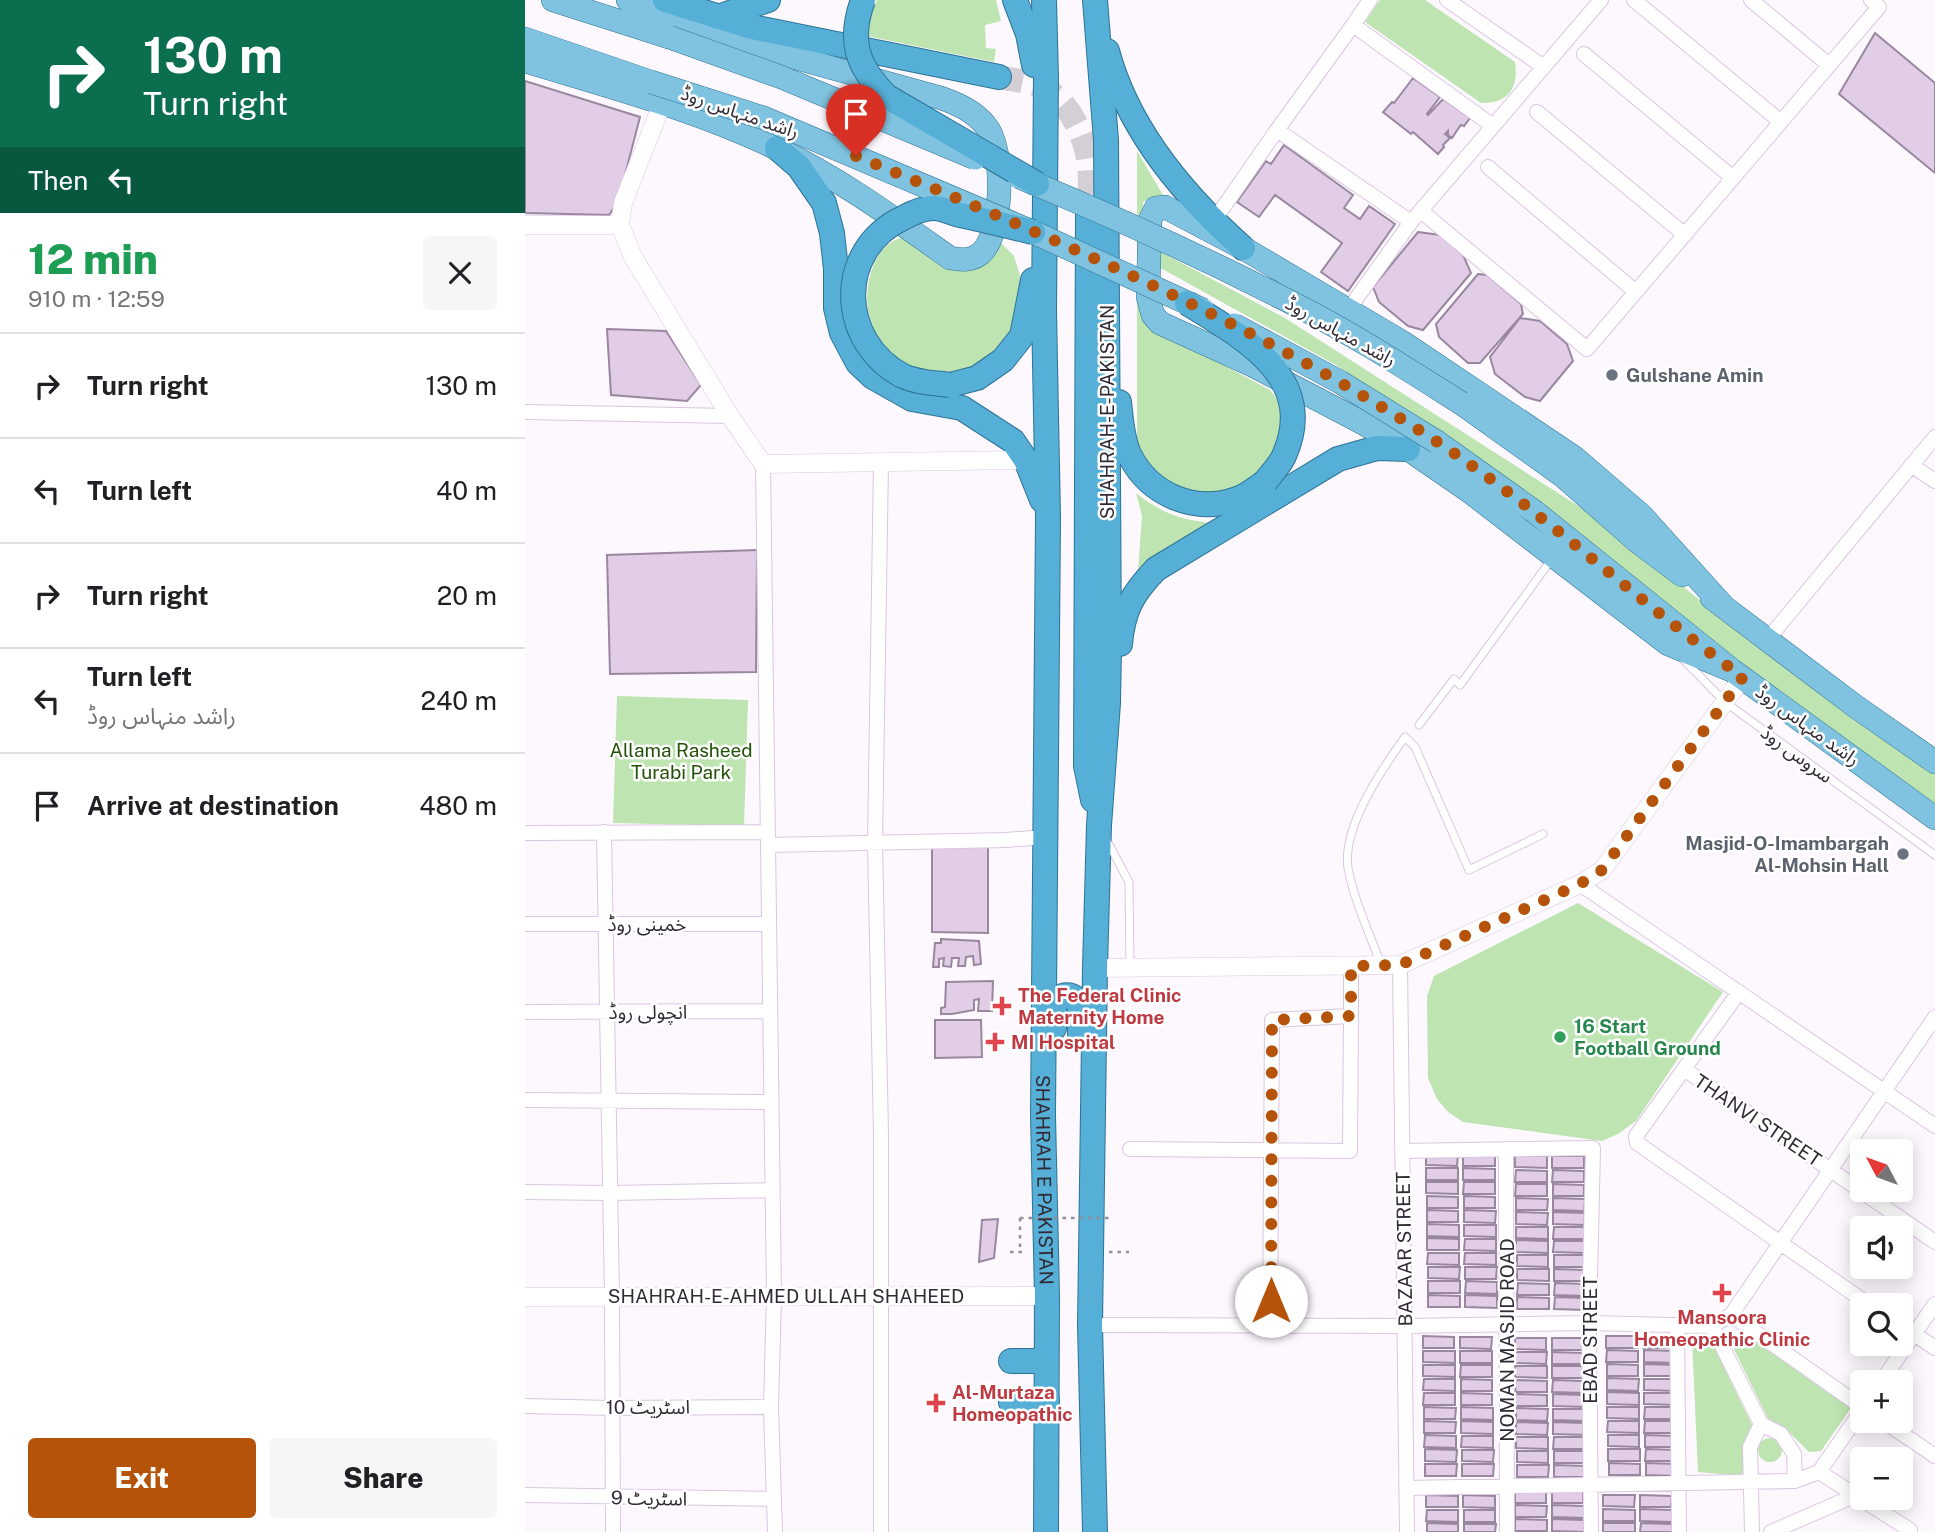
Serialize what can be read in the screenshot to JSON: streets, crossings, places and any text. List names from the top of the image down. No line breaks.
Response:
{"streets":{"highway":["SHAHRAH-E-PAKISTAN","SHAHRAH E PAKISTAN"],"main road":["راشد منہاس روڈ"],"street":["خمینی روڈ","انچولی روڈ","THANVI STREET","BAZAAR STREET","SHAHRAH-E-AHMED ULLAH SHAHEED","NOMAN MASJID ROAD","EBAD STREET","اسٹریٹ 10","اسٹریٹ 9"],"lane":["سروس روڈ"]},"crossings":[["SHAHRAH E PAKISTAN","SHAHRAH-E-AHMED ULLAH SHAHEED"],["NOMAN MASJID ROAD","EBAD STREET"]],"parks":["Allama Rasheed Turabi Park"],"places":{"other":["Gulshane Amin","Masjid-O-Imambargah Al-Mohsin Hall","16 Start Football Ground"],"health":["The Federal Clinic Maternity Home","MI Hospital","Mansoora Homeopathic Clinic","Al-Murtaza Homeopathic"]},"north":"top left","page":{"turn":["130 m","Turn right"],"then":"Then","heading":["12 min","910 m · 12:59"],"list":[{"name":"Turn right","value":"130 m"},{"name":"Turn left","value":"40 m"},{"name":"Turn right","value":"20 m"},{"name":"Turn left","note":"راشد منہاس روڈ","value":"240 m"},{"name":"Arrive at destination","value":"480 m"}],"map_buttons":["+","−"],"buttons":["Exit","Share"]}}
